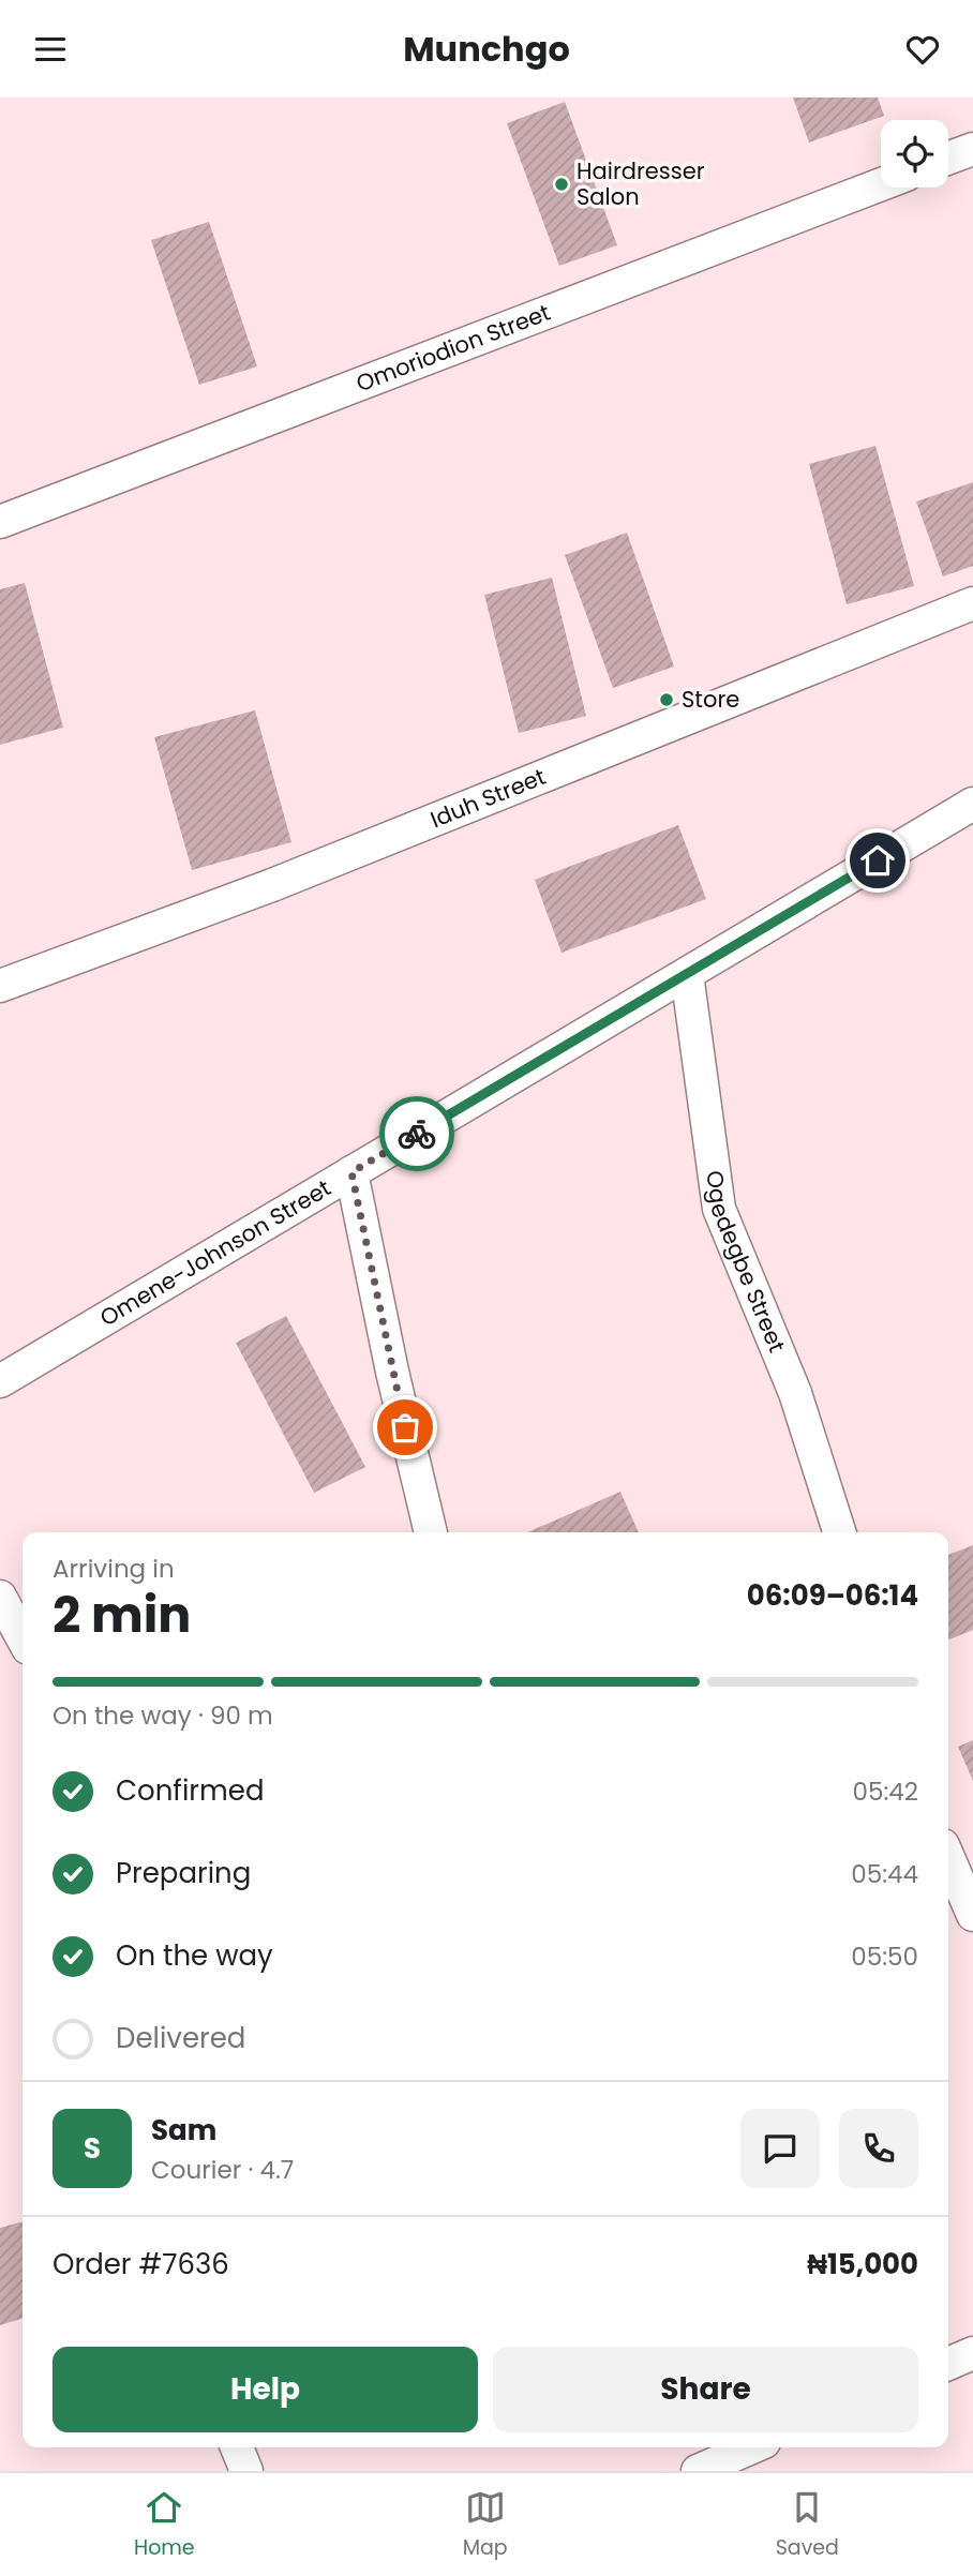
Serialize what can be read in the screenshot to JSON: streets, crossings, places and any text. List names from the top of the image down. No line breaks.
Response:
{"streets":{"street":["Omoriodion Street","Iduh Street","Omene-Johnson Street","Ogedegbe Street"]},"crossings":[["Omene-Johnson Street","Ogedegbe Street"]],"places":["Hairdresser Salon","Store"],"page":{"header":"Munchgo","heading":["2 min","Arriving in","06:09–06:14"],"panel":["Sam","Courier · 4.7","Order #7636","₦15,000"],"bar":"On the way · 90 m","list":[["Confirmed","05:42"],["Preparing","05:44"],["On the way","05:50"],"Delivered"],"round":"S","buttons":["Help","Share"],"tabs":["Home","Map","Saved"]}}
